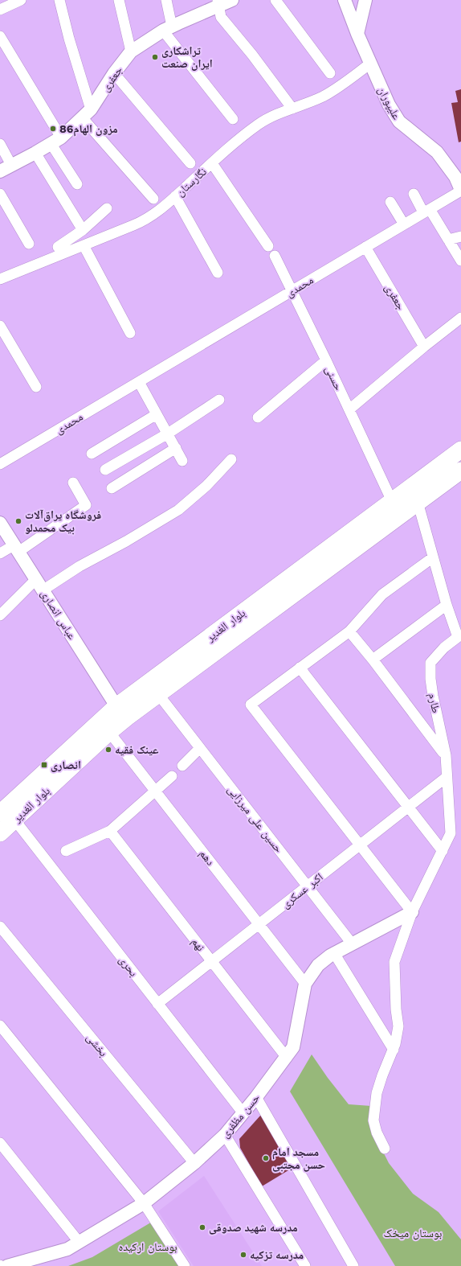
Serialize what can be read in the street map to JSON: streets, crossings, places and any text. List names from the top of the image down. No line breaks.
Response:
{"streets":{"main road":["بلوار الغدیر"],"street":["جعفری","علیپوران","نگارستان","محمدی","حسنی","عباس انصاری","طارم","حسین علی میرزایی","دهم","اکبر عسکری","نهم","بحری","بخشی","حسن مظفری"]},"crossings":[["جعفری","محمدی"],["علیپوران","نگارستان"],["علیپوران","محمدی"],["محمدی","حسنی"],["حسنی","بلوار الغدیر"],["عباس انصاری","بلوار الغدیر"],["بلوار الغدیر","طارم"],["بلوار الغدیر","حسین علی میرزایی"],["بلوار الغدیر","دهم"],["بلوار الغدیر","بحری"],["طارم","اکبر عسکری"],["طارم","حسن مظفری"],["حسین علی میرزایی","اکبر عسکری"],["حسین علی میرزایی","حسن مظفری"],["دهم","اکبر عسکری"],["دهم","حسن مظفری"],["اکبر عسکری","نهم"],["اکبر عسکری","بحری"],["نهم","حسن مظفری"],["بحری","حسن مظفری"],["بخشی","حسن مظفری"]],"parks":["بوستان میخک","بوستان ارکیده"],"places":{"other":["تراشکاری ایران صنعت","مزون الهام86","فروشگاه یراق‌آلات بیک محمدلو","عینک فقیه","مسجد امام حسن مجتبی","مدرسه شهید صدوقی","مدرسه تزکیه"],"transit":["انصاری"]}}
